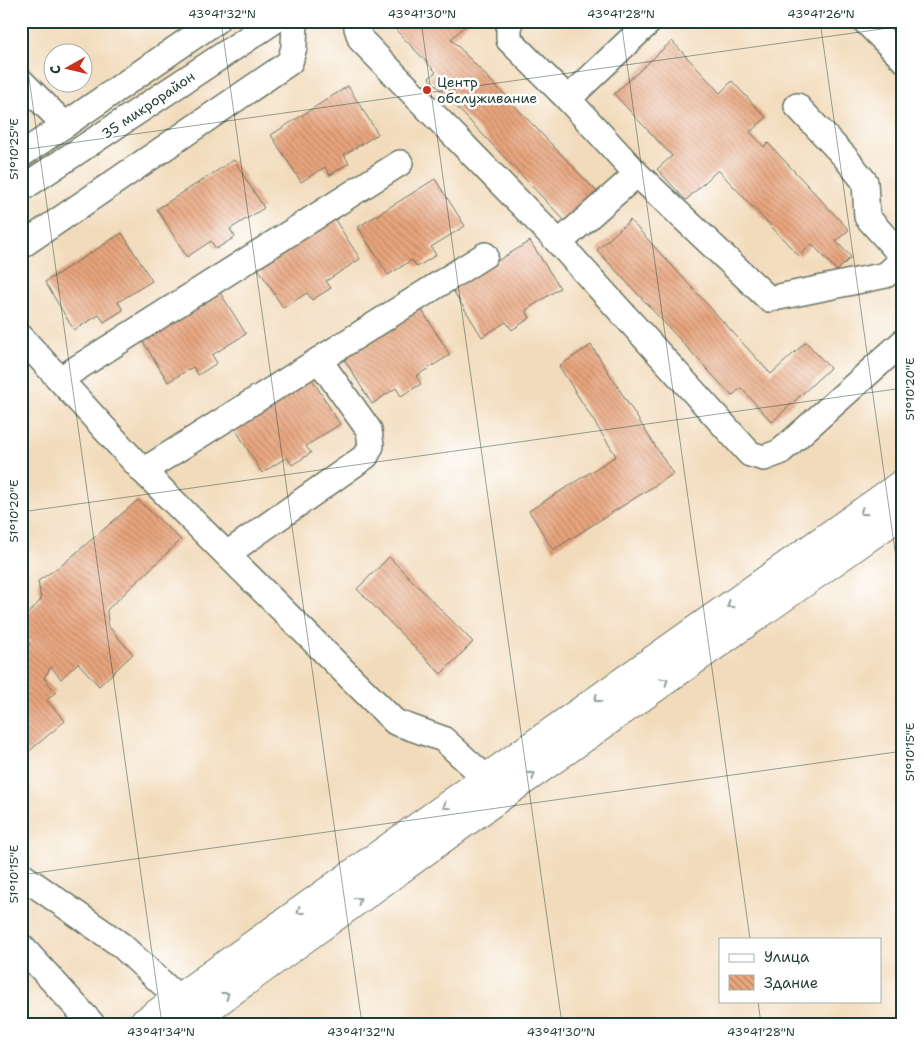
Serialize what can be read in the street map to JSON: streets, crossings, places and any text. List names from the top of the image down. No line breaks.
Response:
{"streets":{"street":["35 микрорайон"]},"places":["Центр обслуживание"],"legend":["Улица","Здание"],"north":"left","coordinates":["43°41'32\"N","43°41'30\"N","43°41'28\"N","43°41'26\"N","51°10'25\"E","51°10'20\"E","51°10'15\"E","43°41'34\"N"]}
